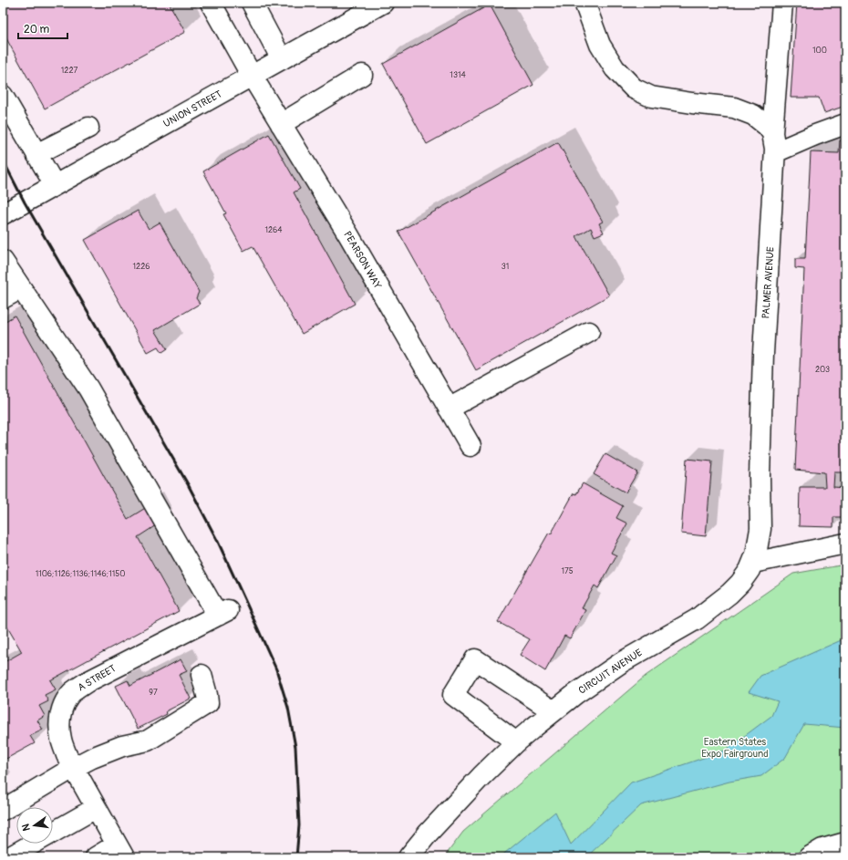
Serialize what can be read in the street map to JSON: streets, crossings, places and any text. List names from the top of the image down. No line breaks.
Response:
{"streets":{"street":["UNION STREET","PEARSON WAY","PALMER AVENUE","CIRCUIT AVENUE","A STREET"]},"crossings":[["UNION STREET","PEARSON WAY"],["PALMER AVENUE","CIRCUIT AVENUE"]],"parks":["Eastern States Expo Fairground"],"house_numbers":["100","1227","1314","1264","1226","31","203","175","1106;1126;1136;1146;1150","97"],"scale_bar":"20 m","north":"left"}
